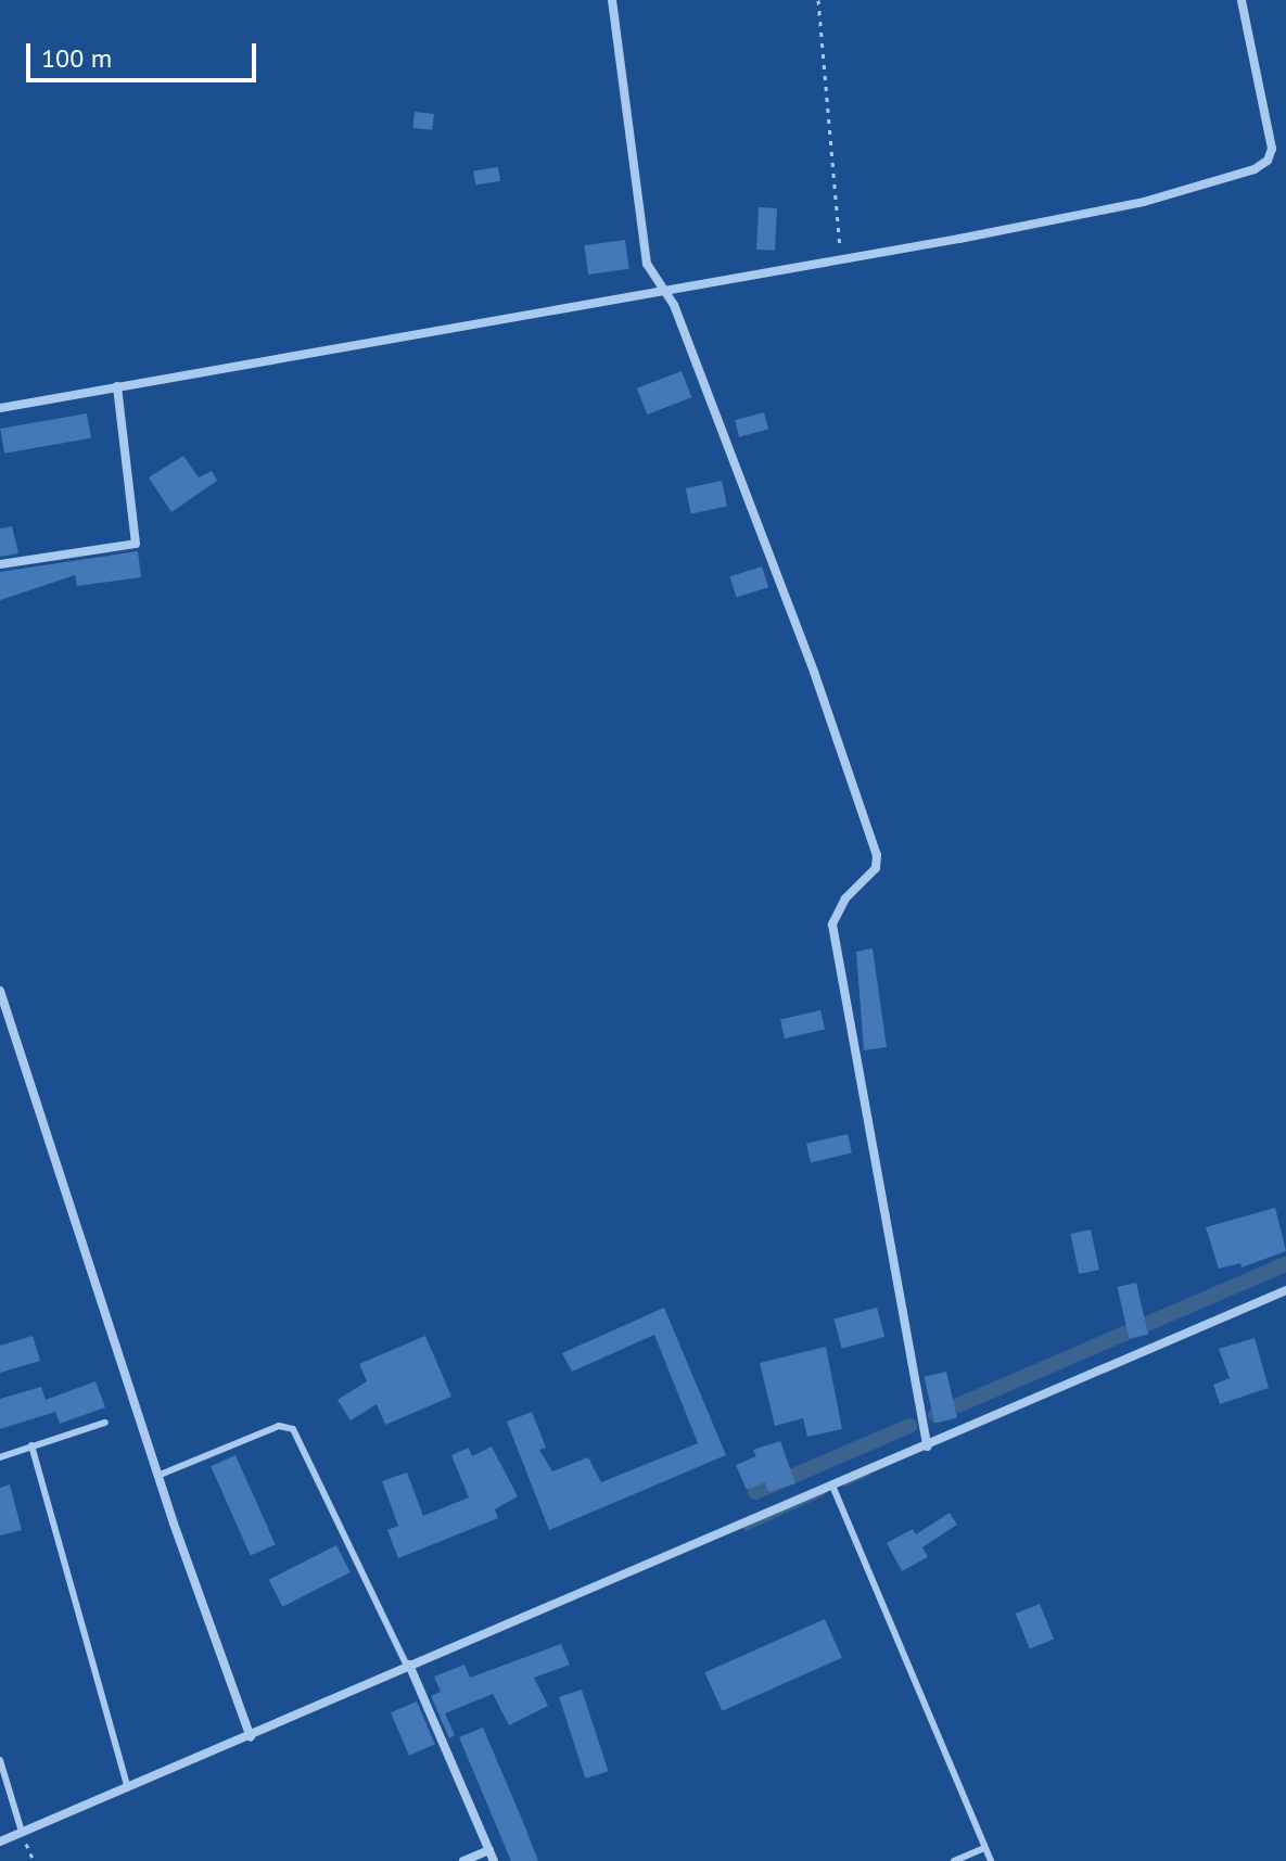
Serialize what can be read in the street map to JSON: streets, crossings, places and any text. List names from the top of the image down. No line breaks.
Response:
{"scale_bar":"100 m"}
